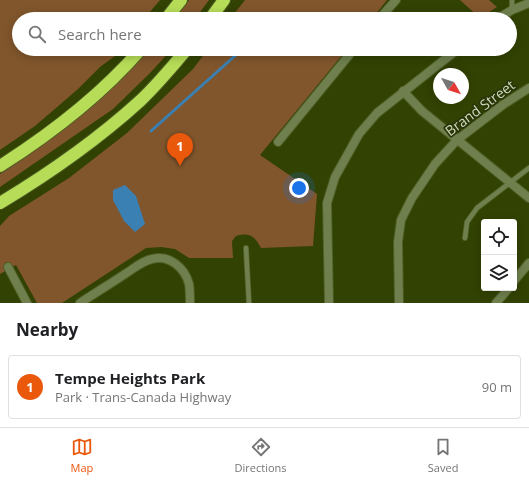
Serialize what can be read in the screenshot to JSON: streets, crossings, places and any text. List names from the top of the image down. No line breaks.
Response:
{"streets":{"street":["Brand Street"]},"north":"bottom right","page":{"search":"Search here","pins":"1","heading":"Nearby","list":[{"mark":"1","name":"Tempe Heights Park","note":"Park · Trans-Canada Highway","value":"90 m"}],"nav":["Map","Directions","Saved"]}}
